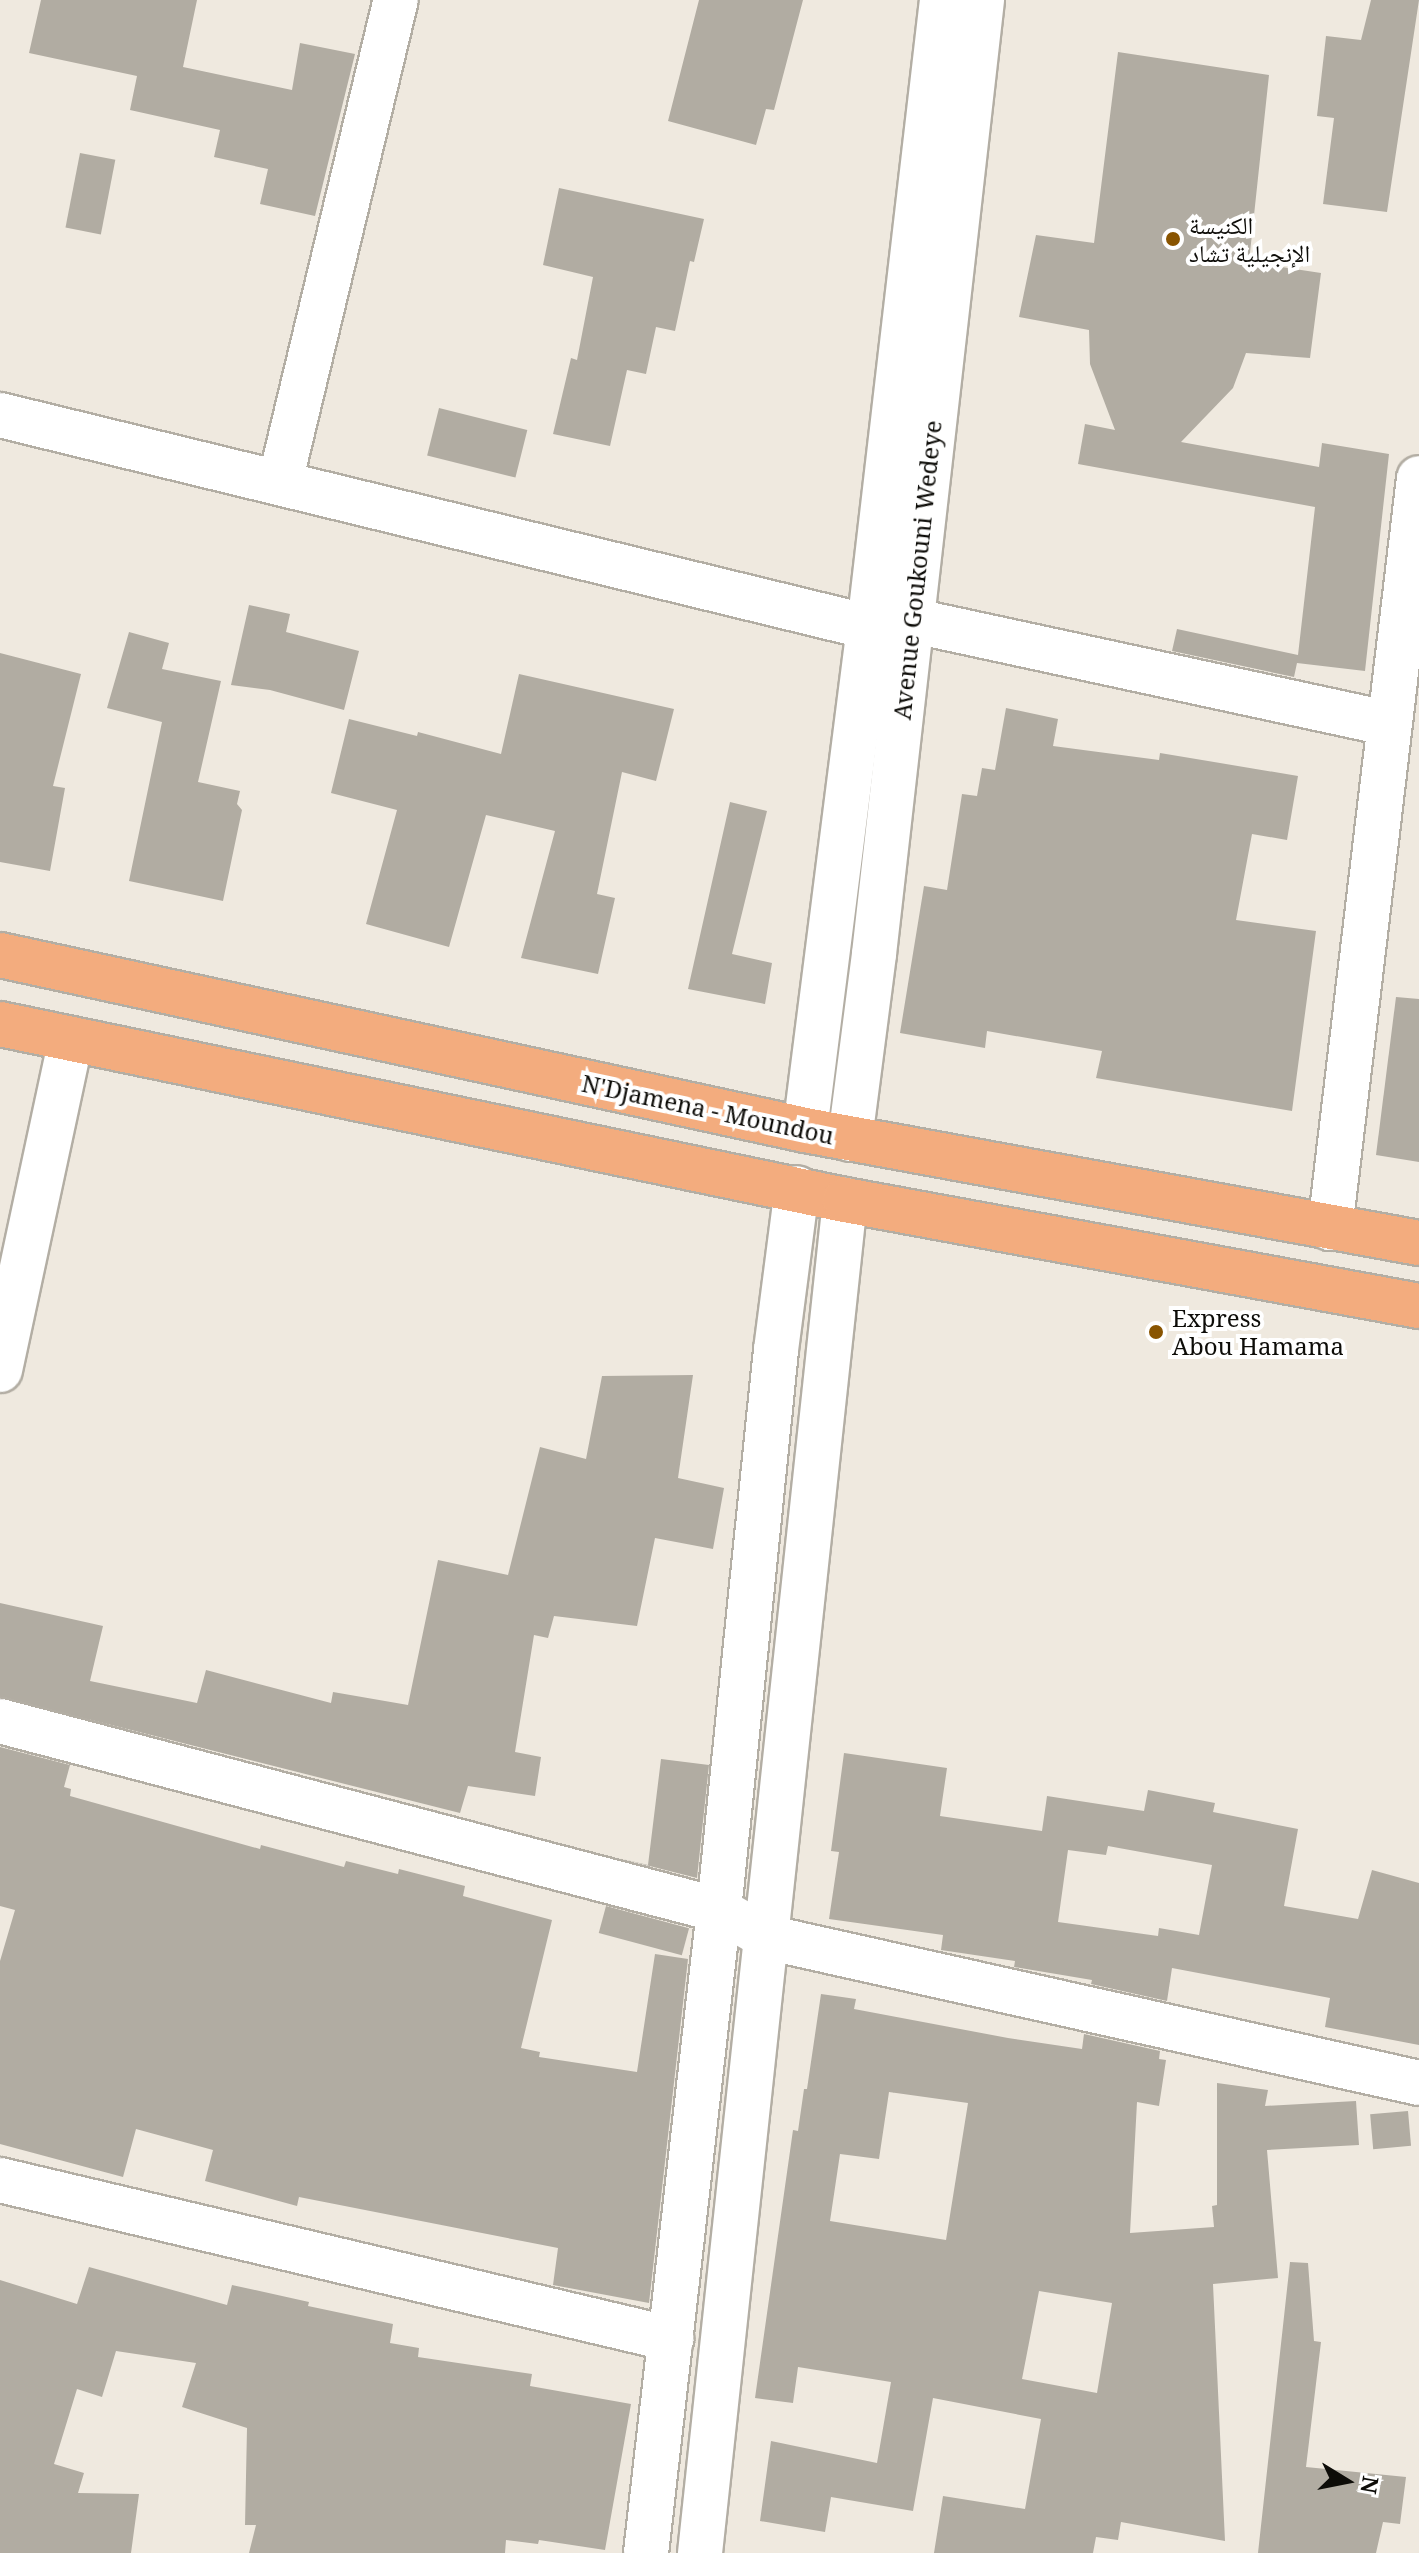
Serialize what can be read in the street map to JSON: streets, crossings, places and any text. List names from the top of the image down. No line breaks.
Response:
{"streets":{"main road":["N'Djamena - Moundou"],"street":["Avenue Goukouni Wedeye"]},"crossings":[["Avenue Goukouni Wedeye","N'Djamena - Moundou"]],"places":["الكنيسة الإنجيلية تشاد","Express Abou Hamama"],"north":"right"}
